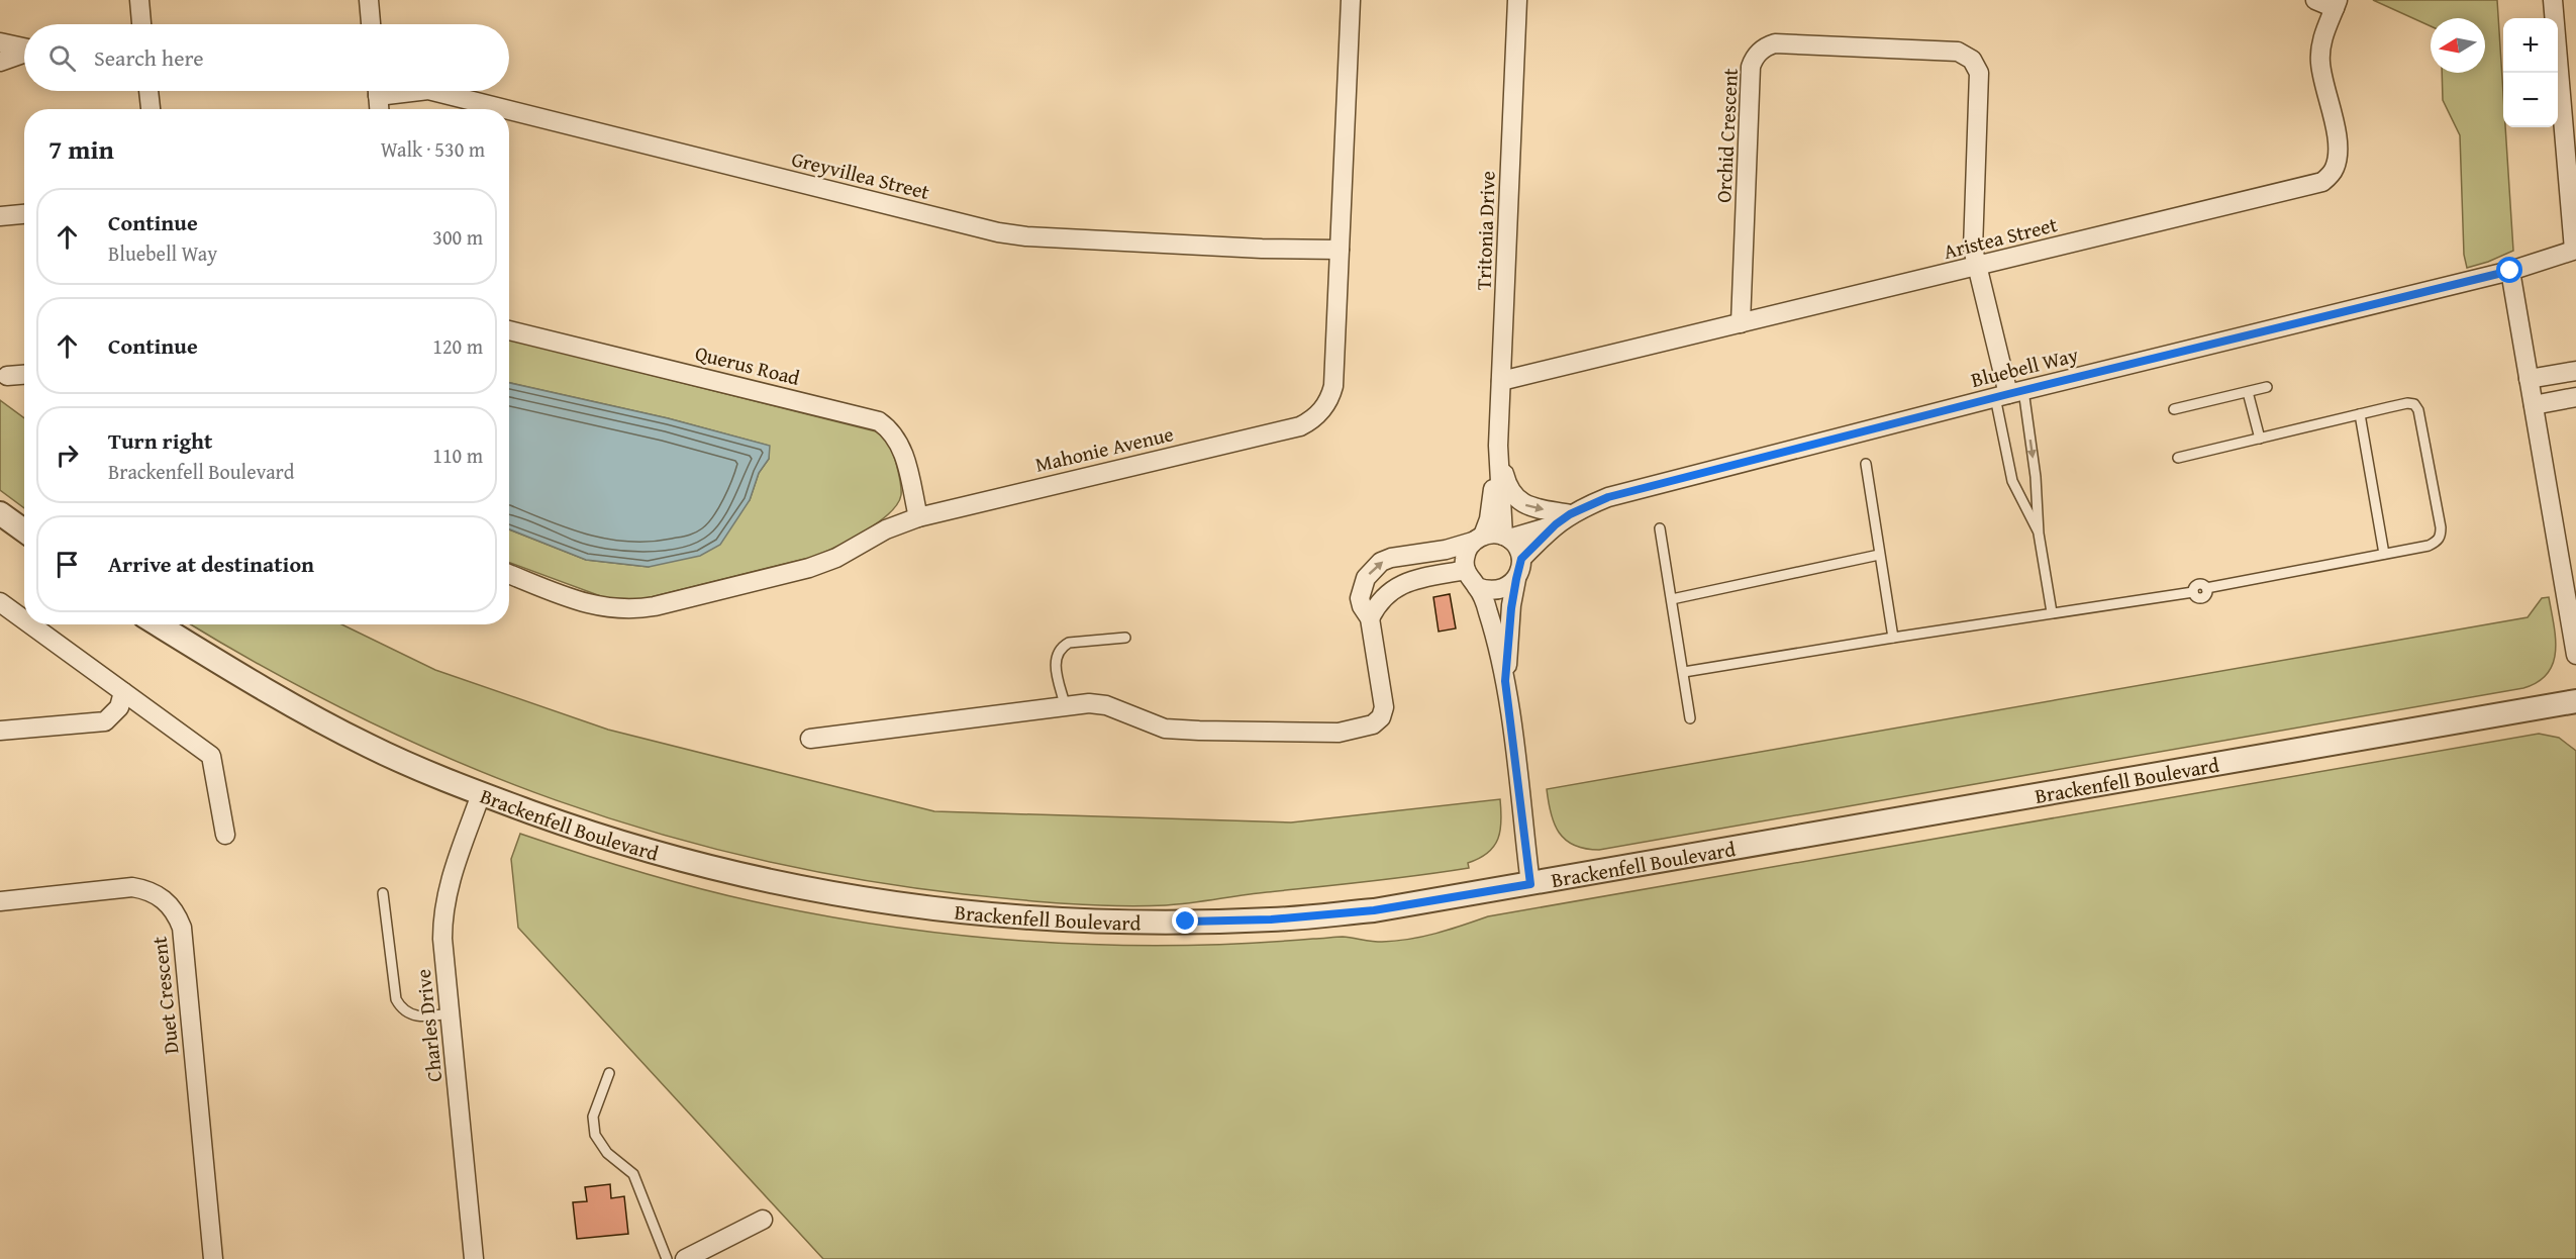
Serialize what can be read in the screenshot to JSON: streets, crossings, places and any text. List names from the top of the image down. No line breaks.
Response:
{"streets":{"street":["Orchid Crescent","Greyvillea Street","Tritonia Drive","Aristea Street","Querus Road","Bluebell Way","Mahonie Avenue","Brackenfell Boulevard","Duet Crescent","Charles Drive"]},"crossings":[["Orchid Crescent","Aristea Street"],["Orchid Crescent","Bluebell Way"],["Greyvillea Street","Mahonie Avenue"],["Tritonia Drive","Aristea Street"],["Querus Road","Mahonie Avenue"],["Brackenfell Boulevard","Charles Drive"]],"north":"left","page":{"map_buttons":["+","−"],"search":"Search here","heading":["7 min","Walk · 530 m"],"list":[["Continue","Bluebell Way","300 m"],["Continue","120 m"],["Turn right","Brackenfell Boulevard","110 m"],"Arrive at destination"]}}
